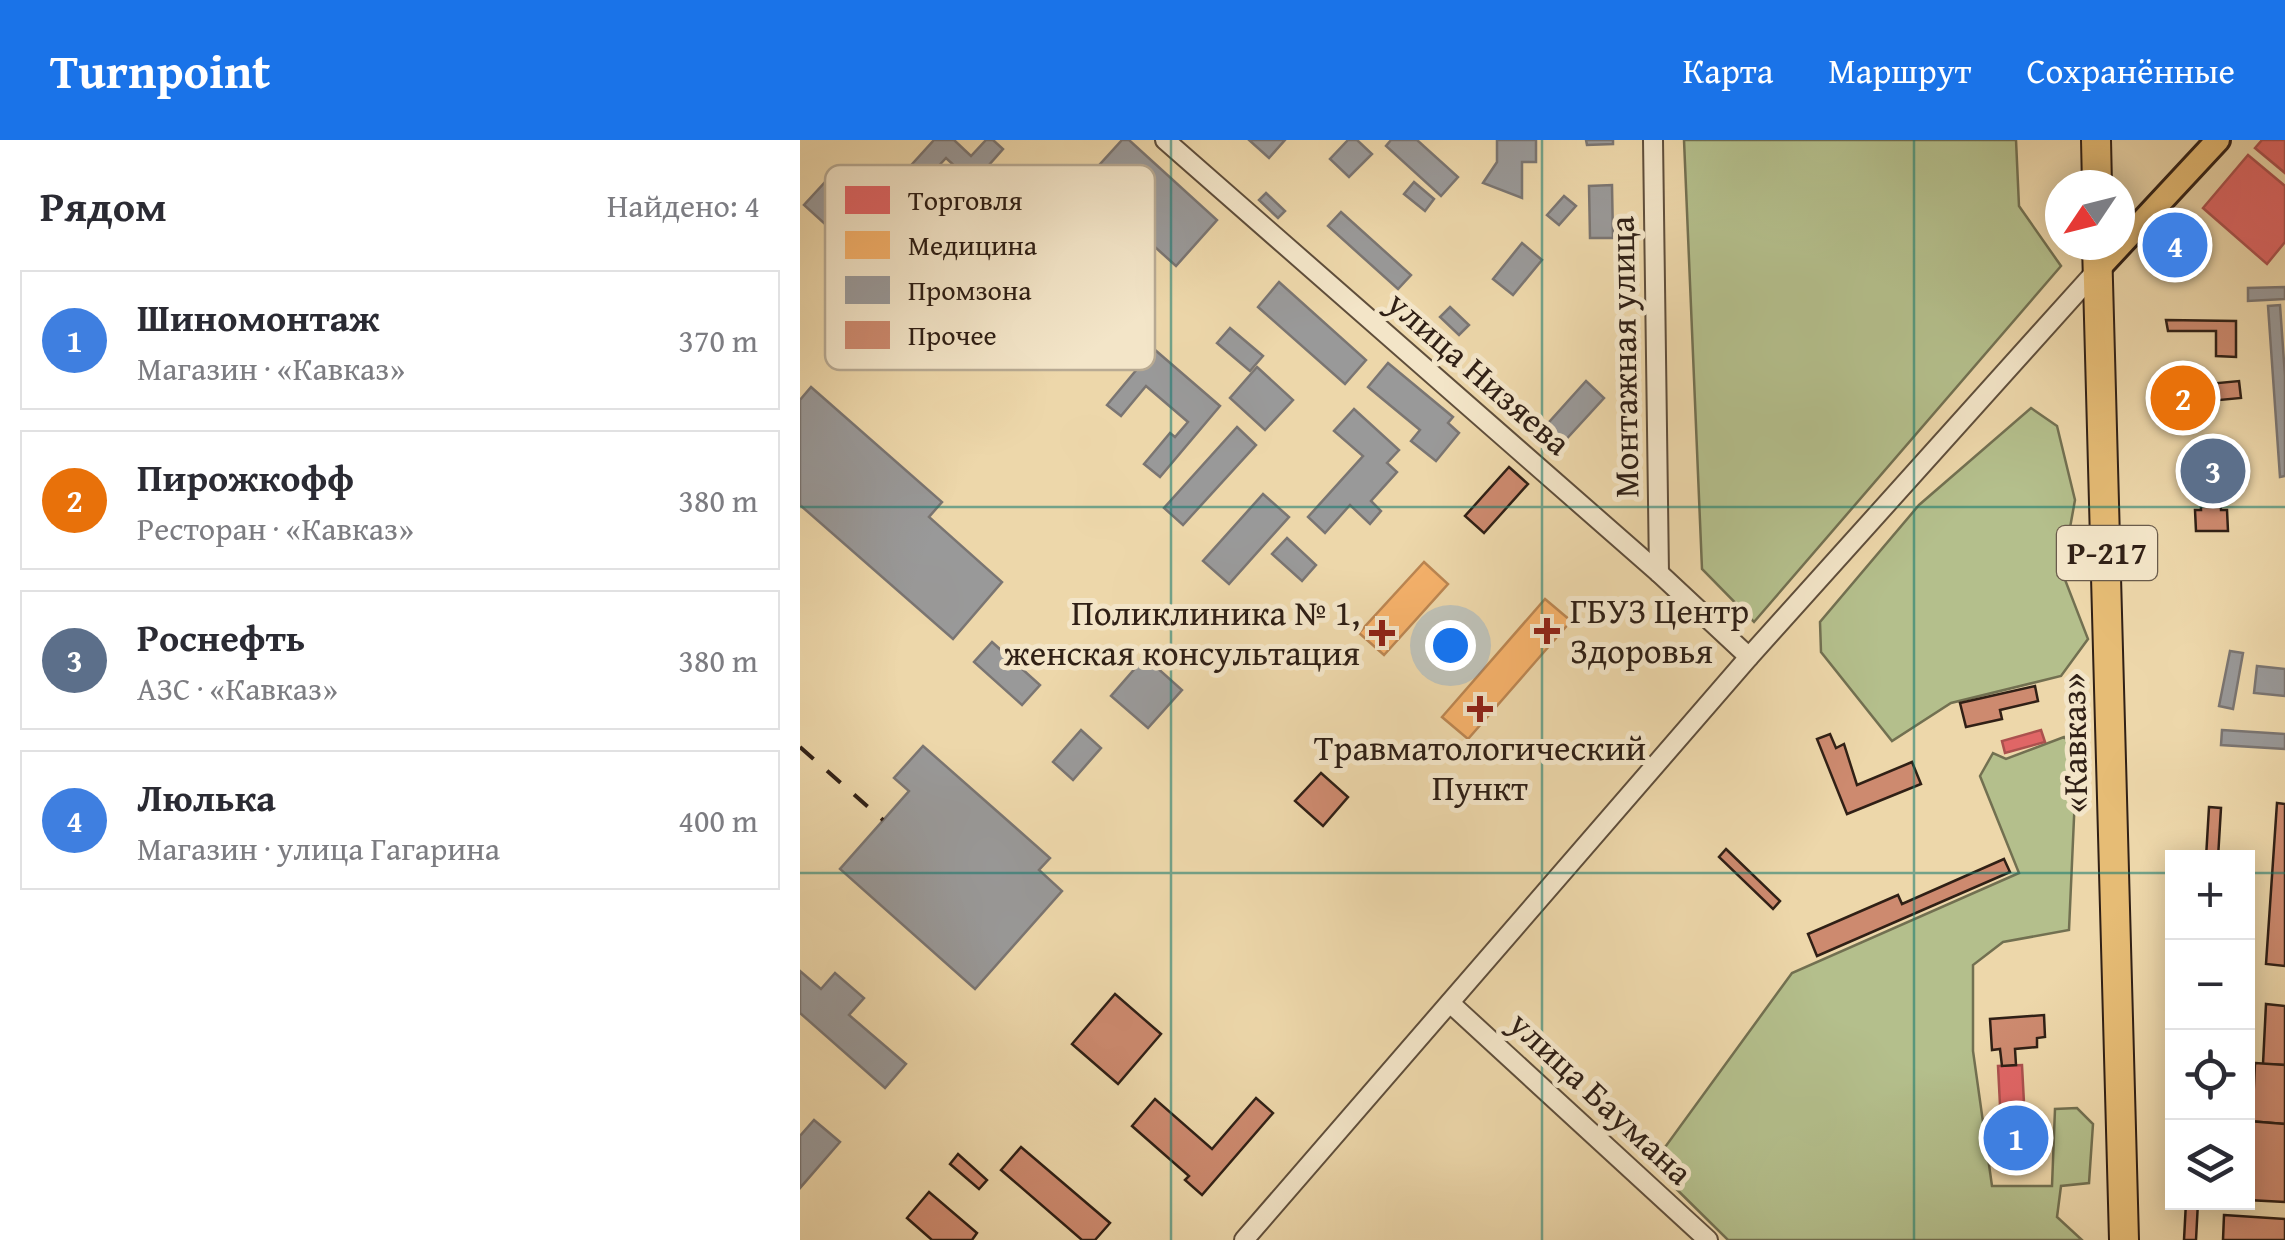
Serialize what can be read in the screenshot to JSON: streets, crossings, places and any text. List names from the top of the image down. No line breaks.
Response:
{"streets":{"highway":["Р-217","«Кавказ»"],"street":["Монтажная улица","улица Низяева","улица Баумана"]},"crossings":[["Монтажная улица","улица Низяева"]],"places":{"health":["ГБУЗ Центр Здоровья","Поликлиника № 1, женская консультация","Травматологический Пункт"]},"legend":["Торговля","Медицина","Промзона","Прочее"],"north":"bottom left","page":{"header":"Turnpoint","nav":["Карта","Маршрут","Сохранённые"],"heading":["Рядом","Найдено: 4"],"pins":["4","2","3","1"],"list":[{"mark":"1","name":"Шиномонтаж","note":"Магазин · «Кавказ»","value":"370 m"},{"mark":"2","name":"Пирожкофф","note":"Ресторан · «Кавказ»","value":"380 m"},{"mark":"3","name":"Роснефть","note":"АЗС · «Кавказ»","value":"380 m"},{"mark":"4","name":"Люлька","note":"Магазин · улица Гагарина","value":"400 m"}],"map_buttons":["+","−"]}}
